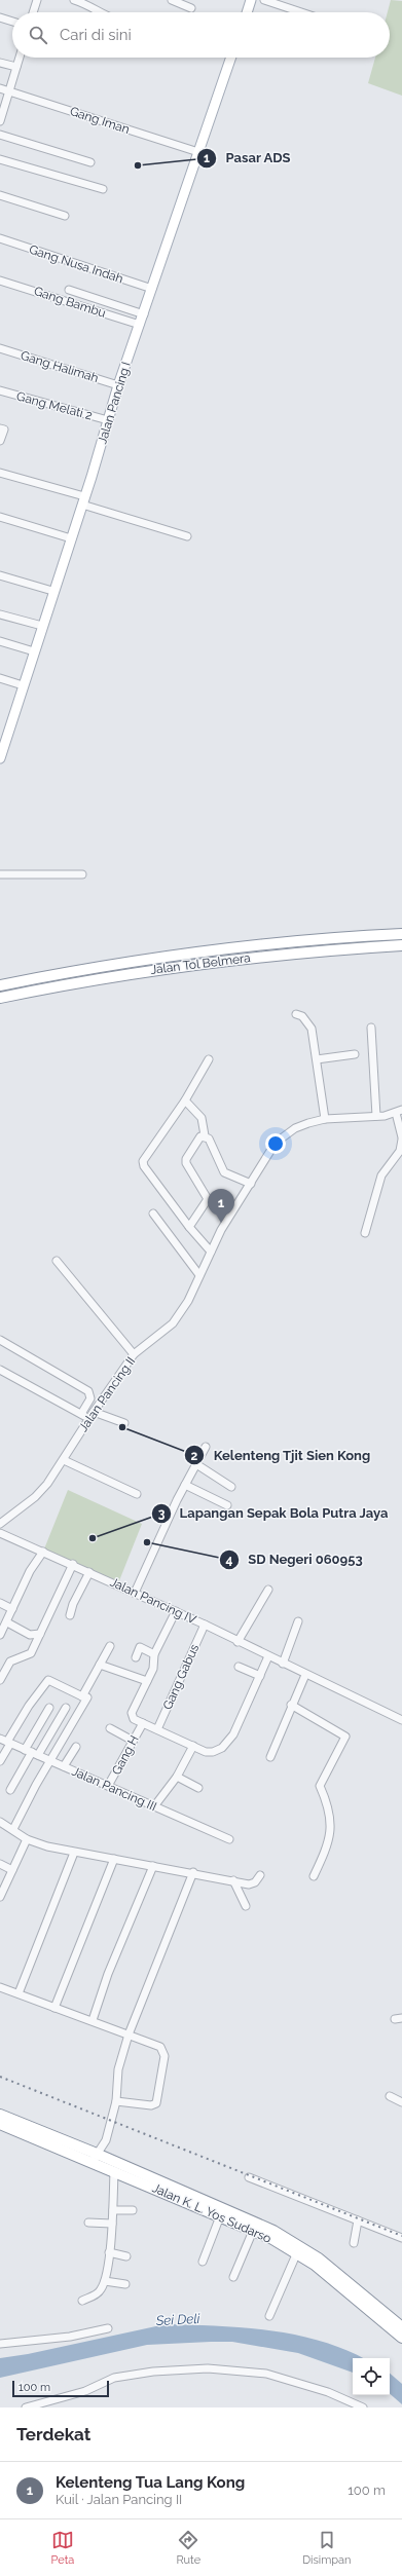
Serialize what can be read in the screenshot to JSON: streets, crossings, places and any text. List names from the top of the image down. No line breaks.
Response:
{"streets":{"highway":["Jalan Tol Belmera","Jalan K. L. Yos Sudarso"],"main road":["Jalan Pancing I"],"street":["Gang Iman","Gang Nusa Indah","Gang Bambu","Gang Halimah","Gang Melati 2","Jalan Pancing II","Jalan Pancing IV","Gang Gabus","Gang H","Jalan Pancing III"]},"crossings":[["Gang Iman","Jalan Pancing I"],["Gang Nusa Indah","Jalan Pancing I"],["Gang Bambu","Jalan Pancing I"],["Gang Halimah","Jalan Pancing I"],["Jalan Pancing I","Gang Melati 2"],["Jalan Pancing IV","Gang Gabus"],["Gang H","Jalan Pancing III"]],"water":["Sei Deli"],"places":["Pasar ADS","Kelenteng Tjit Sien Kong","Lapangan Sepak Bola Putra Jaya","SD Negeri 060953"],"scale_bar":"100 m","page":{"search":"Cari di sini","pins":"1","scale":"100 m","heading":"Terdekat","list":[{"mark":"1","name":"Kelenteng Tua Lang Kong","note":"Kuil · Jalan Pancing II","value":"100 m"}],"nav":["Peta","Rute","Disimpan"]}}
